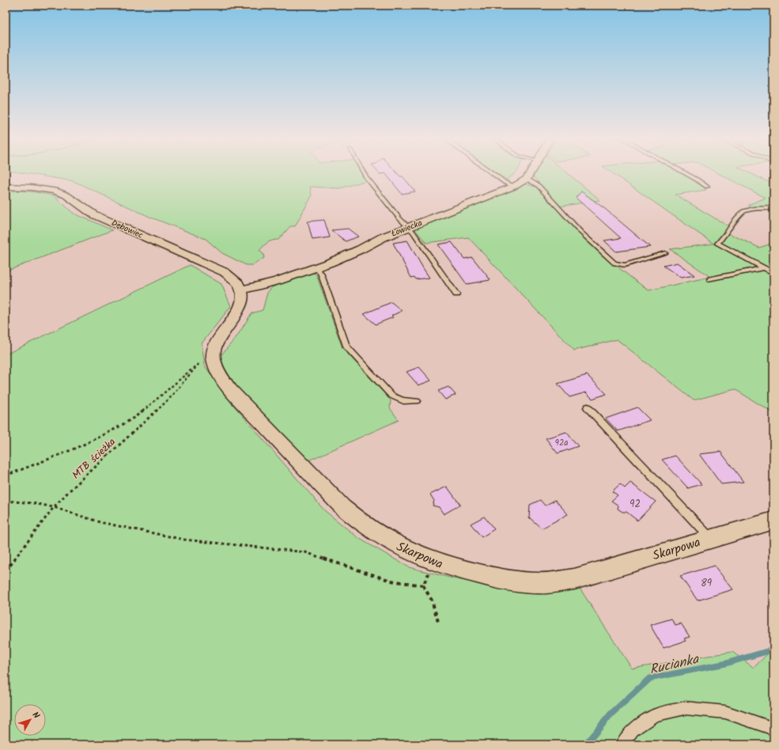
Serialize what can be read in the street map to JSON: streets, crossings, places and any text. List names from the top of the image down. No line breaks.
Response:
{"streets":{"street":["Łowiecka","Dębowiec","Skarpowa"],"path":["MTB ścieżka"]},"crossings":[["Łowiecka","Dębowiec"],["MTB ścieżka","Skarpowa"]],"water":["Rucianka"],"house_numbers":["92a","92","89"],"north":"top right"}
